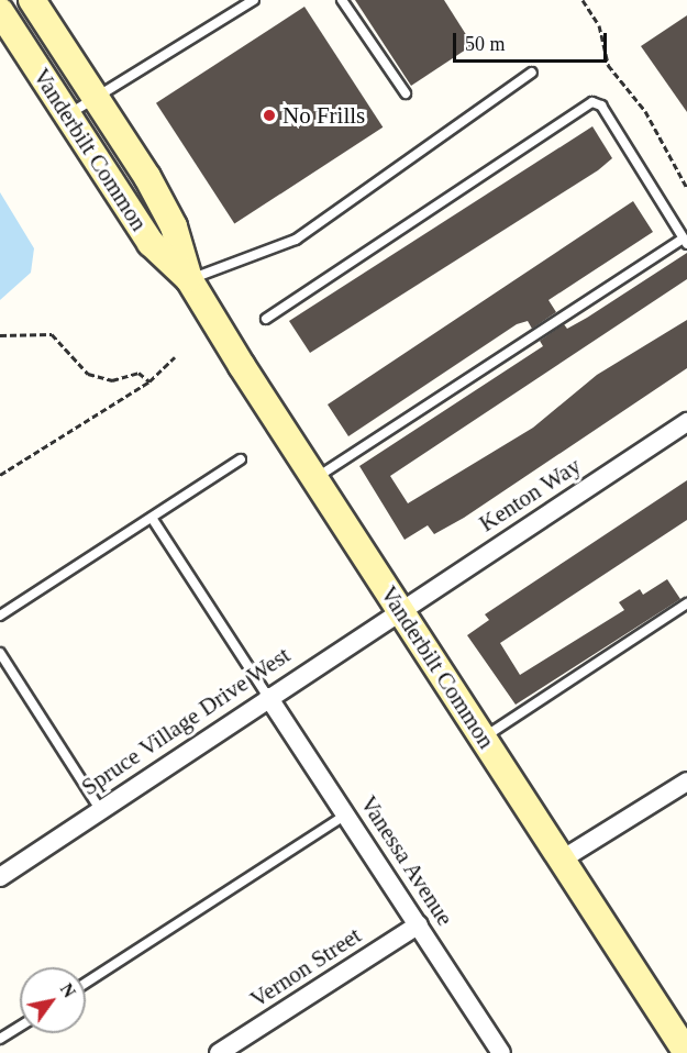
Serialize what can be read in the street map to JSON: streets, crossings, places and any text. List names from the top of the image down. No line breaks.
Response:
{"streets":{"street":["Vanderbilt Common","Kenton Way","Spruce Village Drive West","Vanessa Avenue","Vernon Street"]},"crossings":[["Vanderbilt Common","Kenton Way"],["Vanderbilt Common","Spruce Village Drive West"],["Kenton Way","Spruce Village Drive West"],["Spruce Village Drive West","Vanessa Avenue"],["Vanessa Avenue","Vernon Street"]],"places":["No Frills"],"scale_bar":"50 m","north":"top right"}
